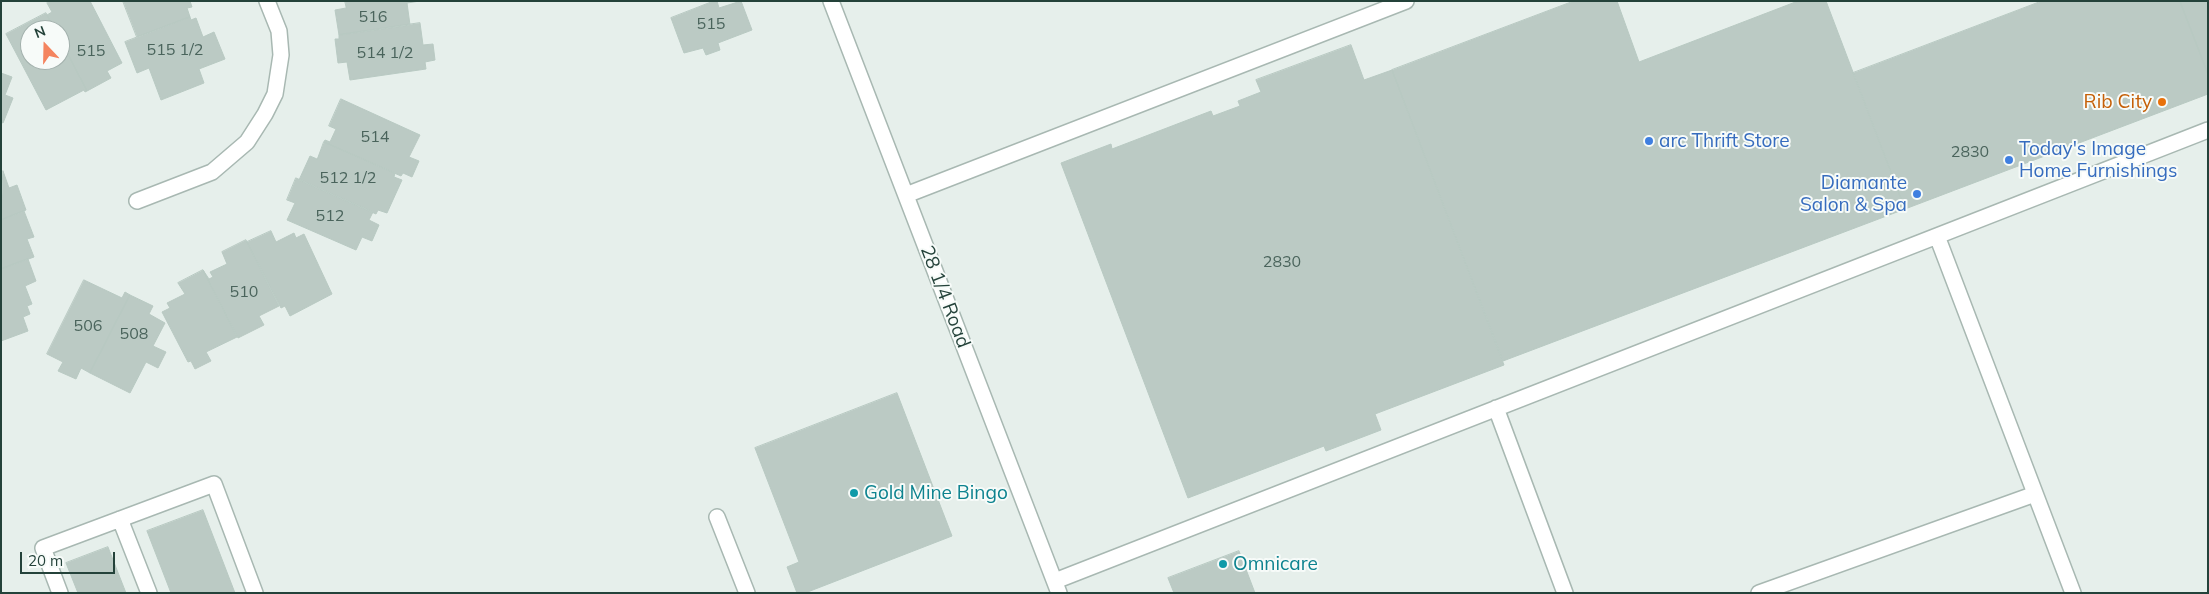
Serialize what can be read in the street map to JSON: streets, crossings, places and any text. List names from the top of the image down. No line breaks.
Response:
{"streets":{"street":["28 1/4 Road"]},"places":["Rib City","arc Thrift Store","Today's Image Home Furnishings","Diamante Salon & Spa","Gold Mine Bingo","Omnicare"],"house_numbers":["516","515","515 1/2","515","514 1/2","514","2830","512 1/2","512","2830","510","506","508"],"scale_bar":"20 m","north":"top"}
